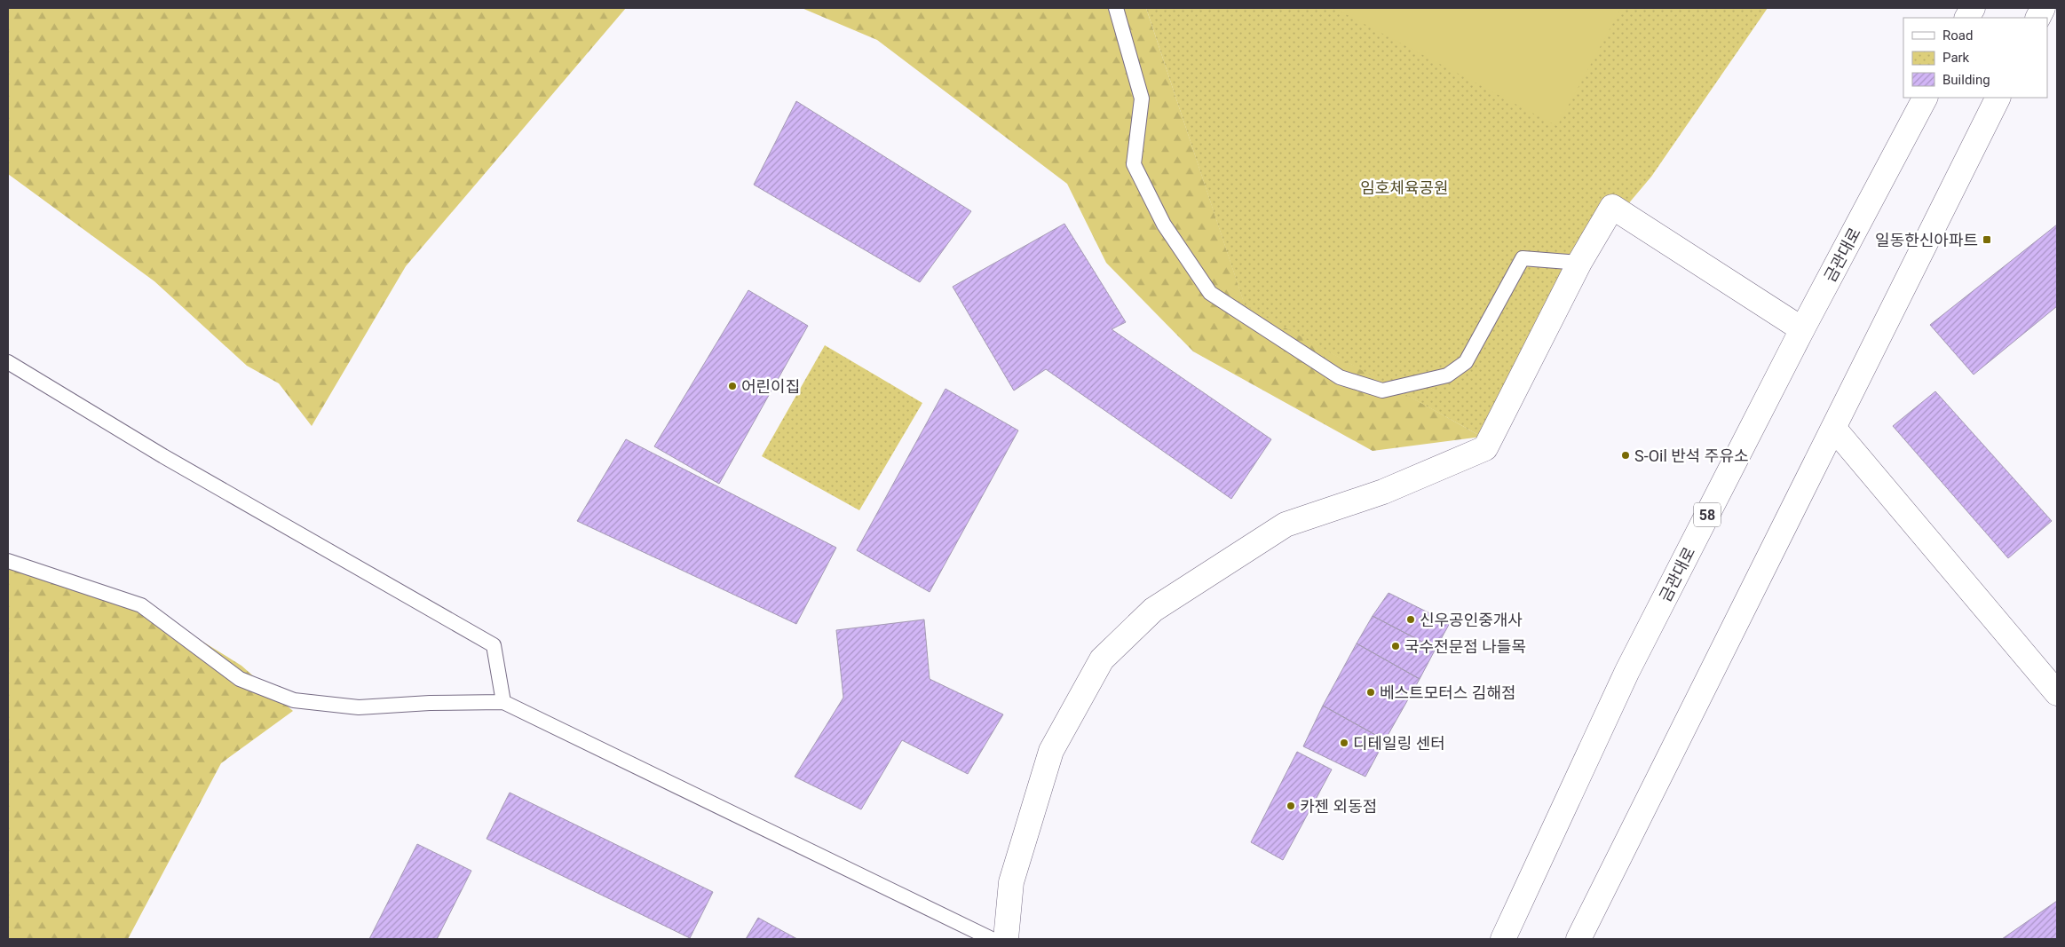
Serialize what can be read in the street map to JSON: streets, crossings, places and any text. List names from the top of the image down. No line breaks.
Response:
{"streets":{"main road":["금관대로","58"]},"parks":["임호체육공원"],"places":{"transit":["일동한신아파트"],"other":["어린이집","S-Oil 반석 주유소","신우공인중개사","국수전문점 나들목","베스트모터스 김해점","디테일링 센터","카젠 외동점"]},"legend":["Road","Park","Building"]}
